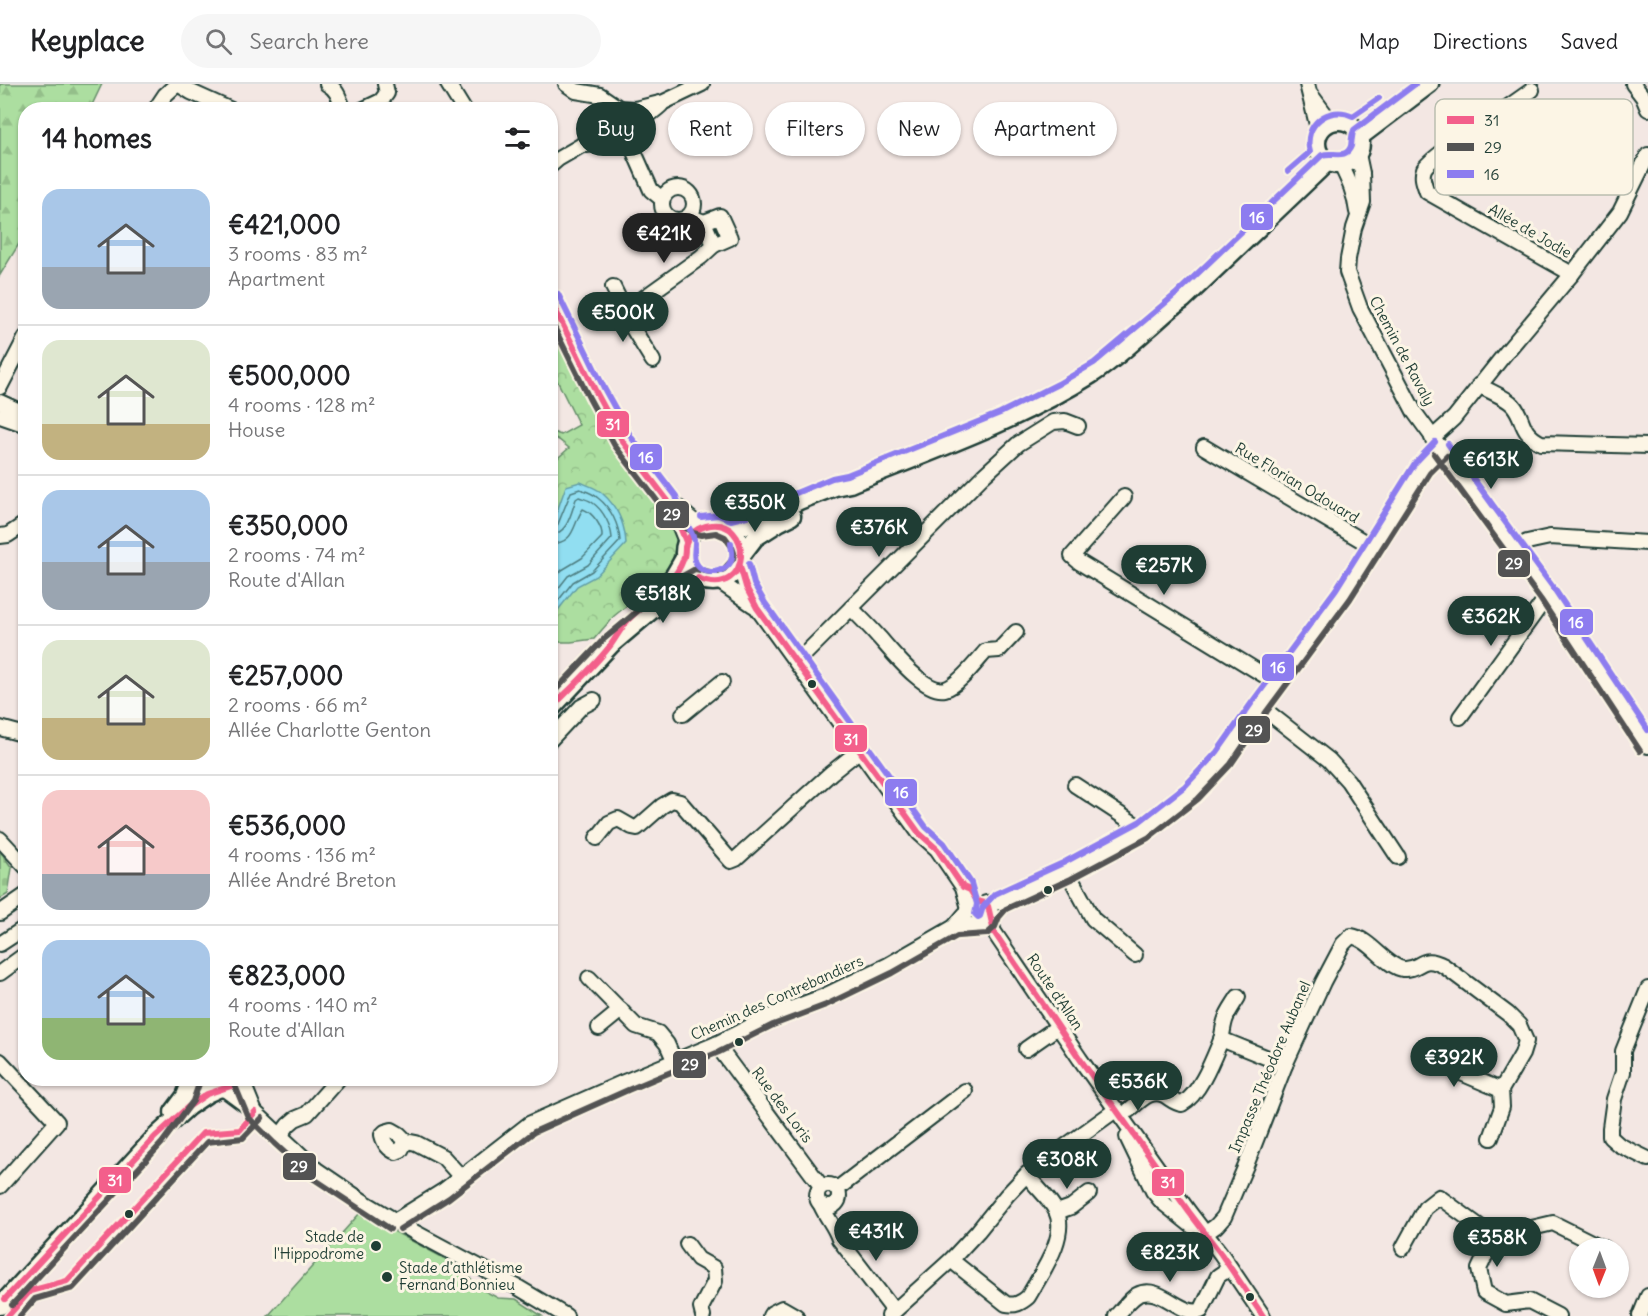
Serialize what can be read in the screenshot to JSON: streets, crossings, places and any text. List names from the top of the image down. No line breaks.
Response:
{"streets":{"street":["Allée de Jodie","Chemin de Ravaly","Rue Florian Odouard","Route d'Allan","Chemin des Contrebandiers","Impasse Théodore Aubanel","Rue des Loris"]},"crossings":[["Allée de Jodie","Chemin des Contrebandiers"],["Chemin de Ravaly","Chemin des Contrebandiers"],["Rue Florian Odouard","Chemin des Contrebandiers"],["Route d'Allan","Chemin des Contrebandiers"],["Route d'Allan","Impasse Théodore Aubanel"],["Chemin des Contrebandiers","Rue des Loris"]],"places":["Stade de l'Hippodrome","Stade d'athlétisme Fernand Bonnieu"],"lines":["transit line 16","transit line 31","transit line 29"],"legend":["31","29","16"],"north":"bottom","page":{"header":"Keyplace","search":"Search here","nav":["Map","Directions","Saved"],"chip":["Buy","Rent","Filters","New","Apartment"],"heading":"14 homes","list":[{"name":"€421,000","note":"3 rooms · 83 m² · Apartment"},{"name":"€500,000","note":"4 rooms · 128 m² · House"},{"name":"€350,000","note":"2 rooms · 74 m² · Route d'Allan"},{"name":"€257,000","note":"2 rooms · 66 m² · Allée Charlotte Genton"},{"name":"€536,000","note":"4 rooms · 136 m² · Allée André Breton"},{"name":"€823,000","note":"4 rooms · 140 m² · Route d'Allan"}],"price":["€421K","€500K","€613K","€350K","€376K","€257K","€518K","€362K","€392K","€536K","€308K","€431K","€358K","€823K"]}}
